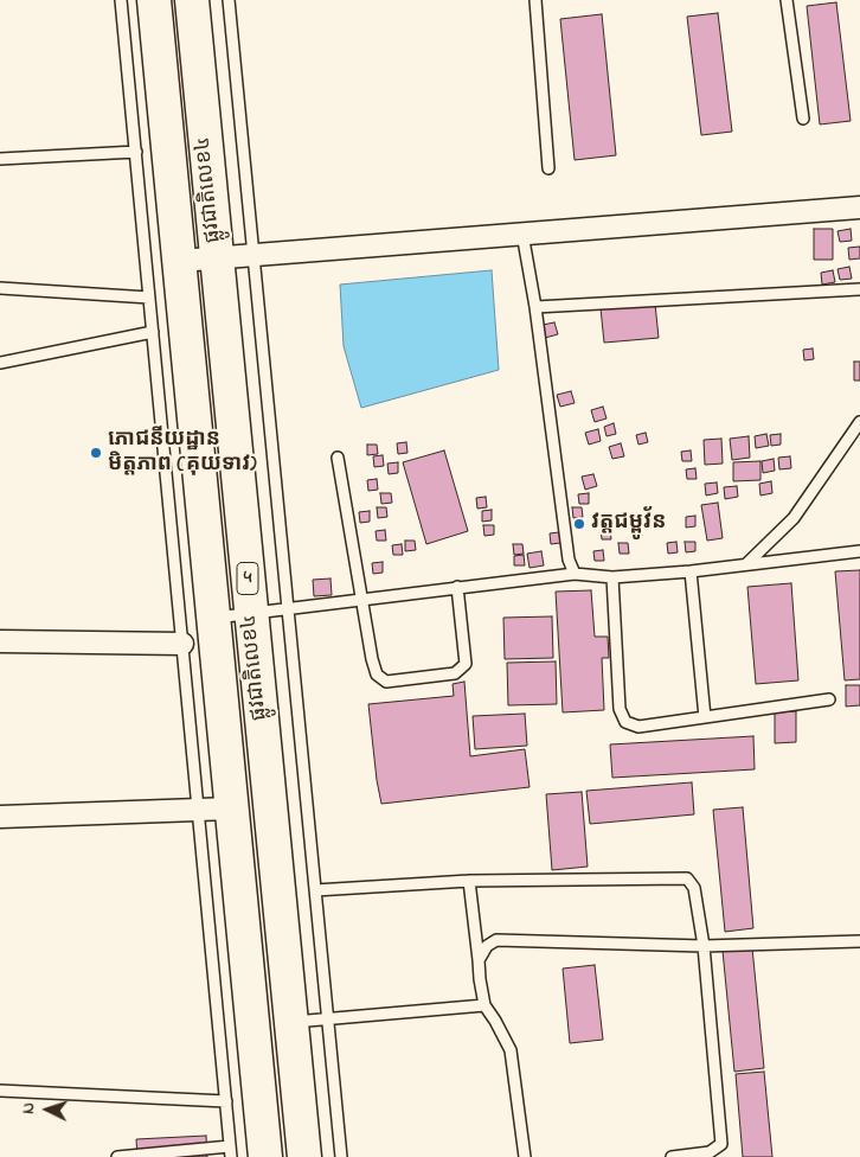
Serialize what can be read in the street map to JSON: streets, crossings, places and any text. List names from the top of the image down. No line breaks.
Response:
{"streets":{"highway":["ផ្លូវជាតិលេខ៤","4"]},"places":["ភោជនីយដ្ឋាន មិត្តភាព (គុយទាវ)","វត្តជម្ពូវ័ន"],"north":"left"}
